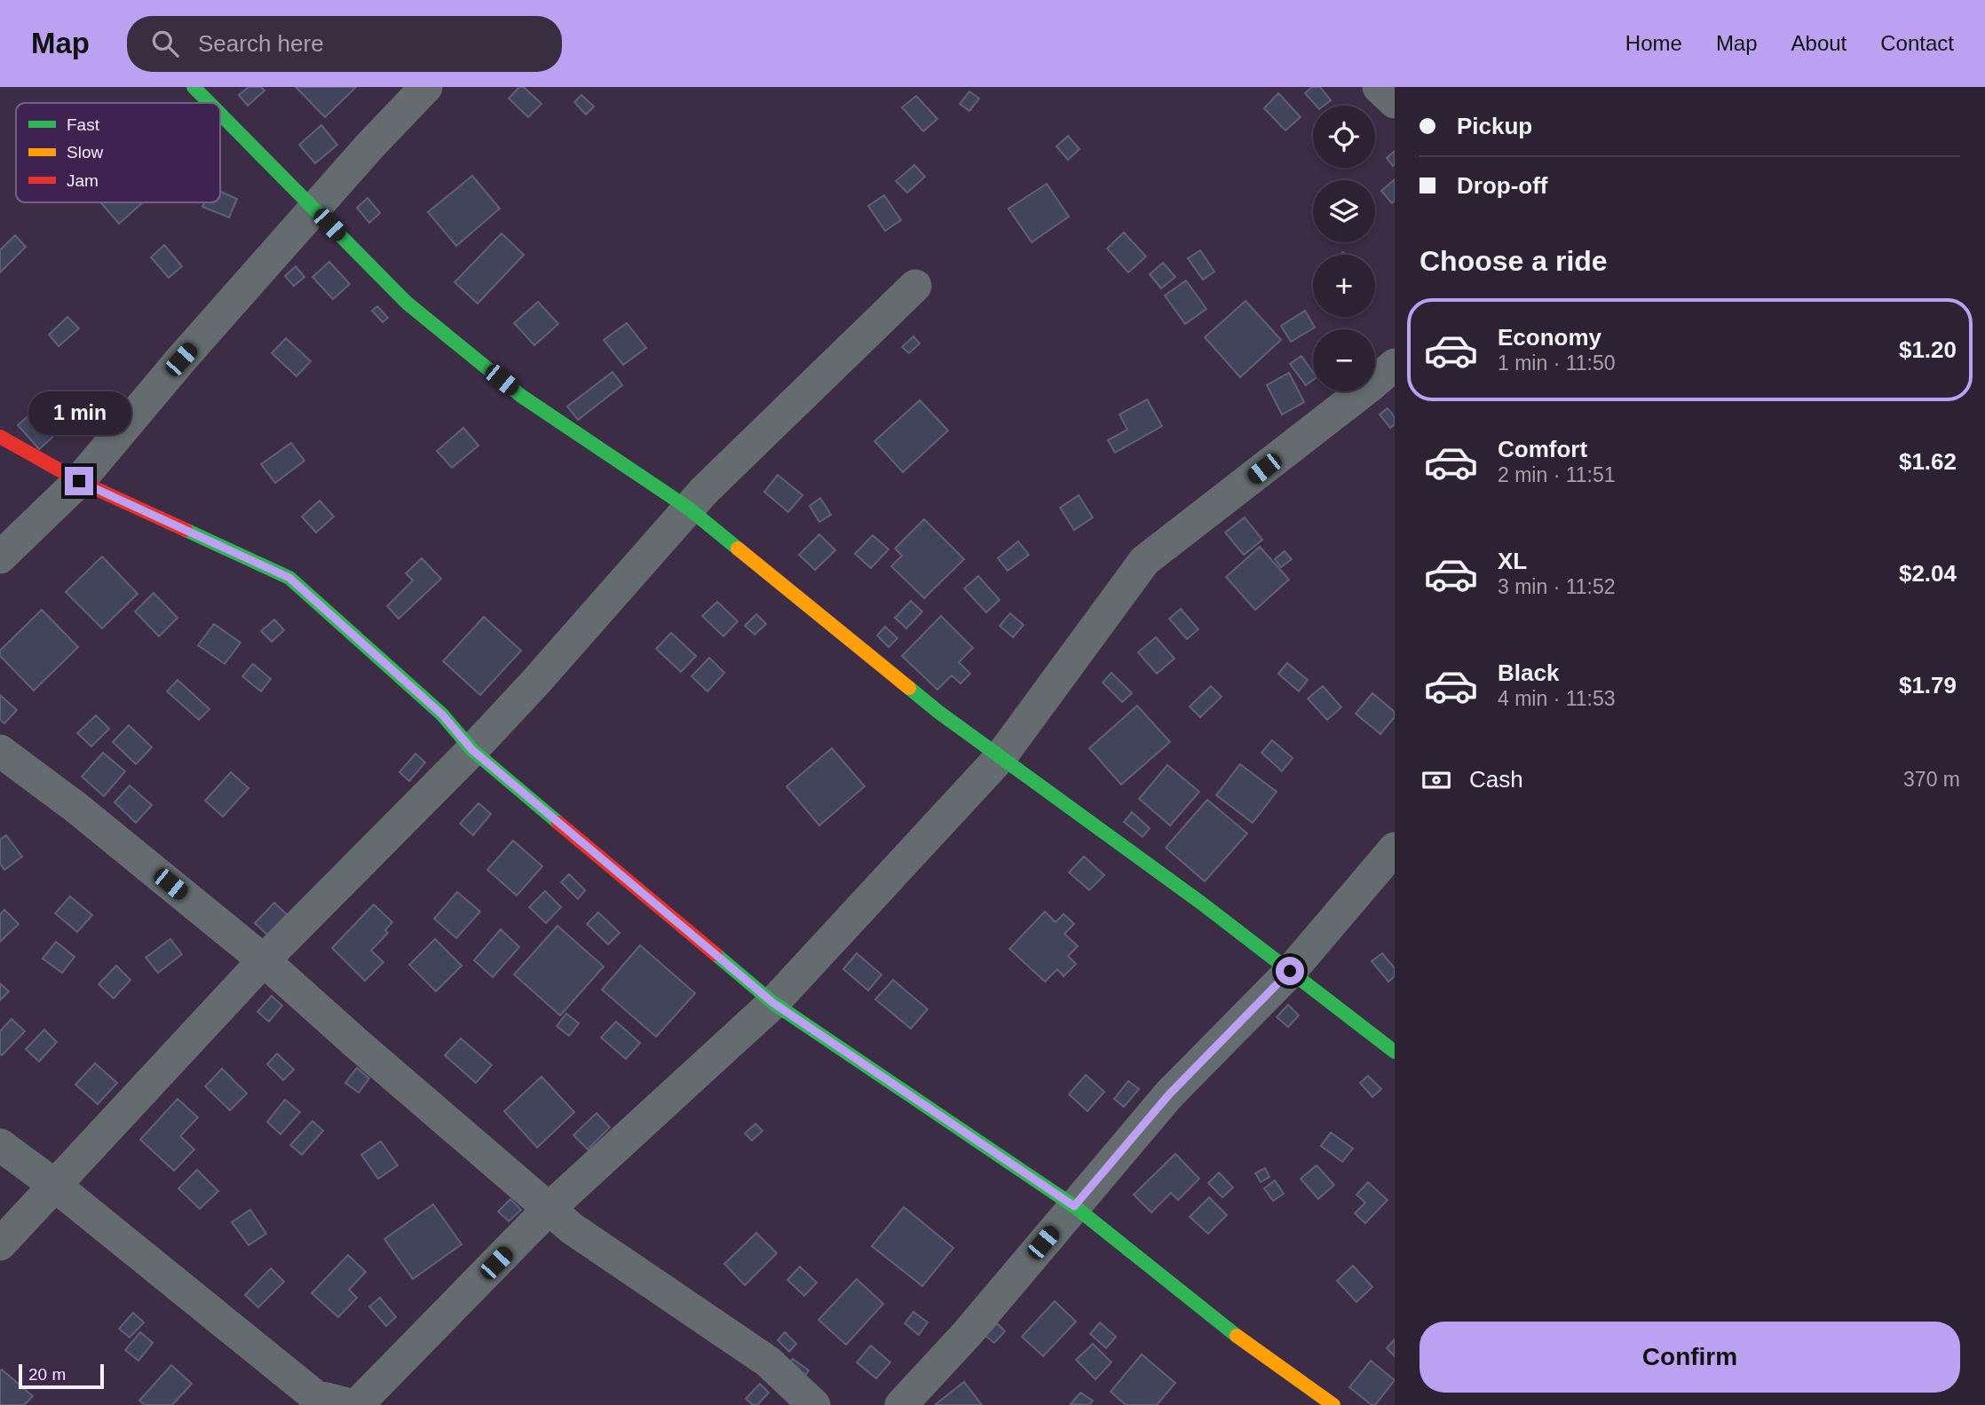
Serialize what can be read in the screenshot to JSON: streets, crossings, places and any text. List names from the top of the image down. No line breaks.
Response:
{"legend":["Fast","Slow","Jam"],"scale_bar":"20 m","page":{"header":"Map","search":"Search here","nav":["Home","Map","About","Contact"],"banner":["Pickup","Drop-off"],"map_buttons":["+","−"],"heading":"Choose a ride","list":[{"name":"Economy","note":"1 min · 11:50","value":"$1.20"},{"name":"Comfort","note":"2 min · 11:51","value":"$1.62"},{"name":"XL","note":"3 min · 11:52","value":"$2.04"},{"name":"Black","note":"4 min · 11:53","value":"$1.79"}],"bubble":"1 min","pay":["Cash","370 m"],"buttons":"Confirm","scale":"20 m"}}
